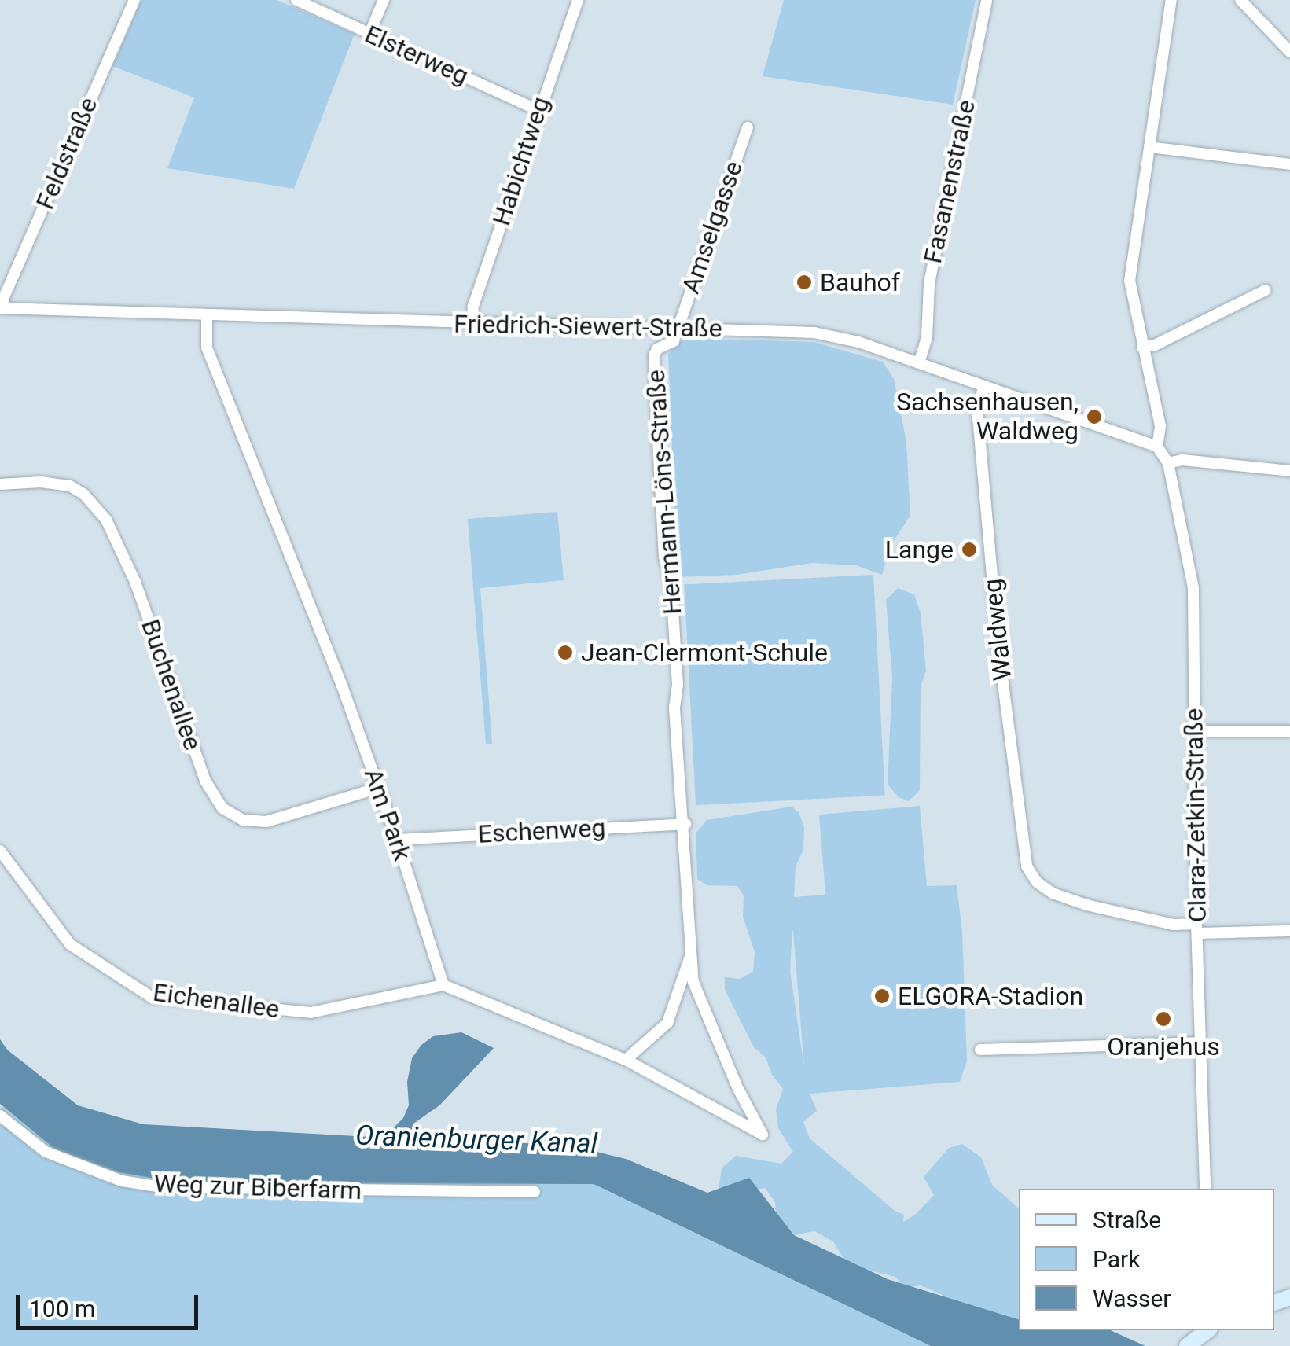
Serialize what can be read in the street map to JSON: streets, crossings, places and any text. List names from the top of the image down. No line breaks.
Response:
{"streets":{"street":["Elsterweg","Feldstraße","Habichtweg","Fasanenstraße","Amselgasse","Friedrich-Siewert-Straße","Hermann-Löns-Straße","Waldweg","Buchenallee","Am Park","Clara-Zetkin-Straße","Eschenweg","Eichenallee","Weg zur Biberfarm"]},"crossings":[["Elsterweg","Habichtweg"],["Feldstraße","Friedrich-Siewert-Straße"],["Habichtweg","Friedrich-Siewert-Straße"],["Fasanenstraße","Friedrich-Siewert-Straße"],["Amselgasse","Friedrich-Siewert-Straße"],["Amselgasse","Hermann-Löns-Straße"],["Friedrich-Siewert-Straße","Hermann-Löns-Straße"],["Friedrich-Siewert-Straße","Waldweg"],["Friedrich-Siewert-Straße","Am Park"],["Friedrich-Siewert-Straße","Clara-Zetkin-Straße"],["Hermann-Löns-Straße","Eschenweg"],["Waldweg","Clara-Zetkin-Straße"],["Buchenallee","Am Park"],["Am Park","Eschenweg"],["Am Park","Eichenallee"]],"water":["Oranienburger Kanal"],"places":["Bauhof","Sachsenhausen, Waldweg","Lange","Jean-Clermont-Schule","ELGORA-Stadion","Oranjehus"],"legend":["Straße","Park","Wasser"],"scale_bar":"100 m"}
